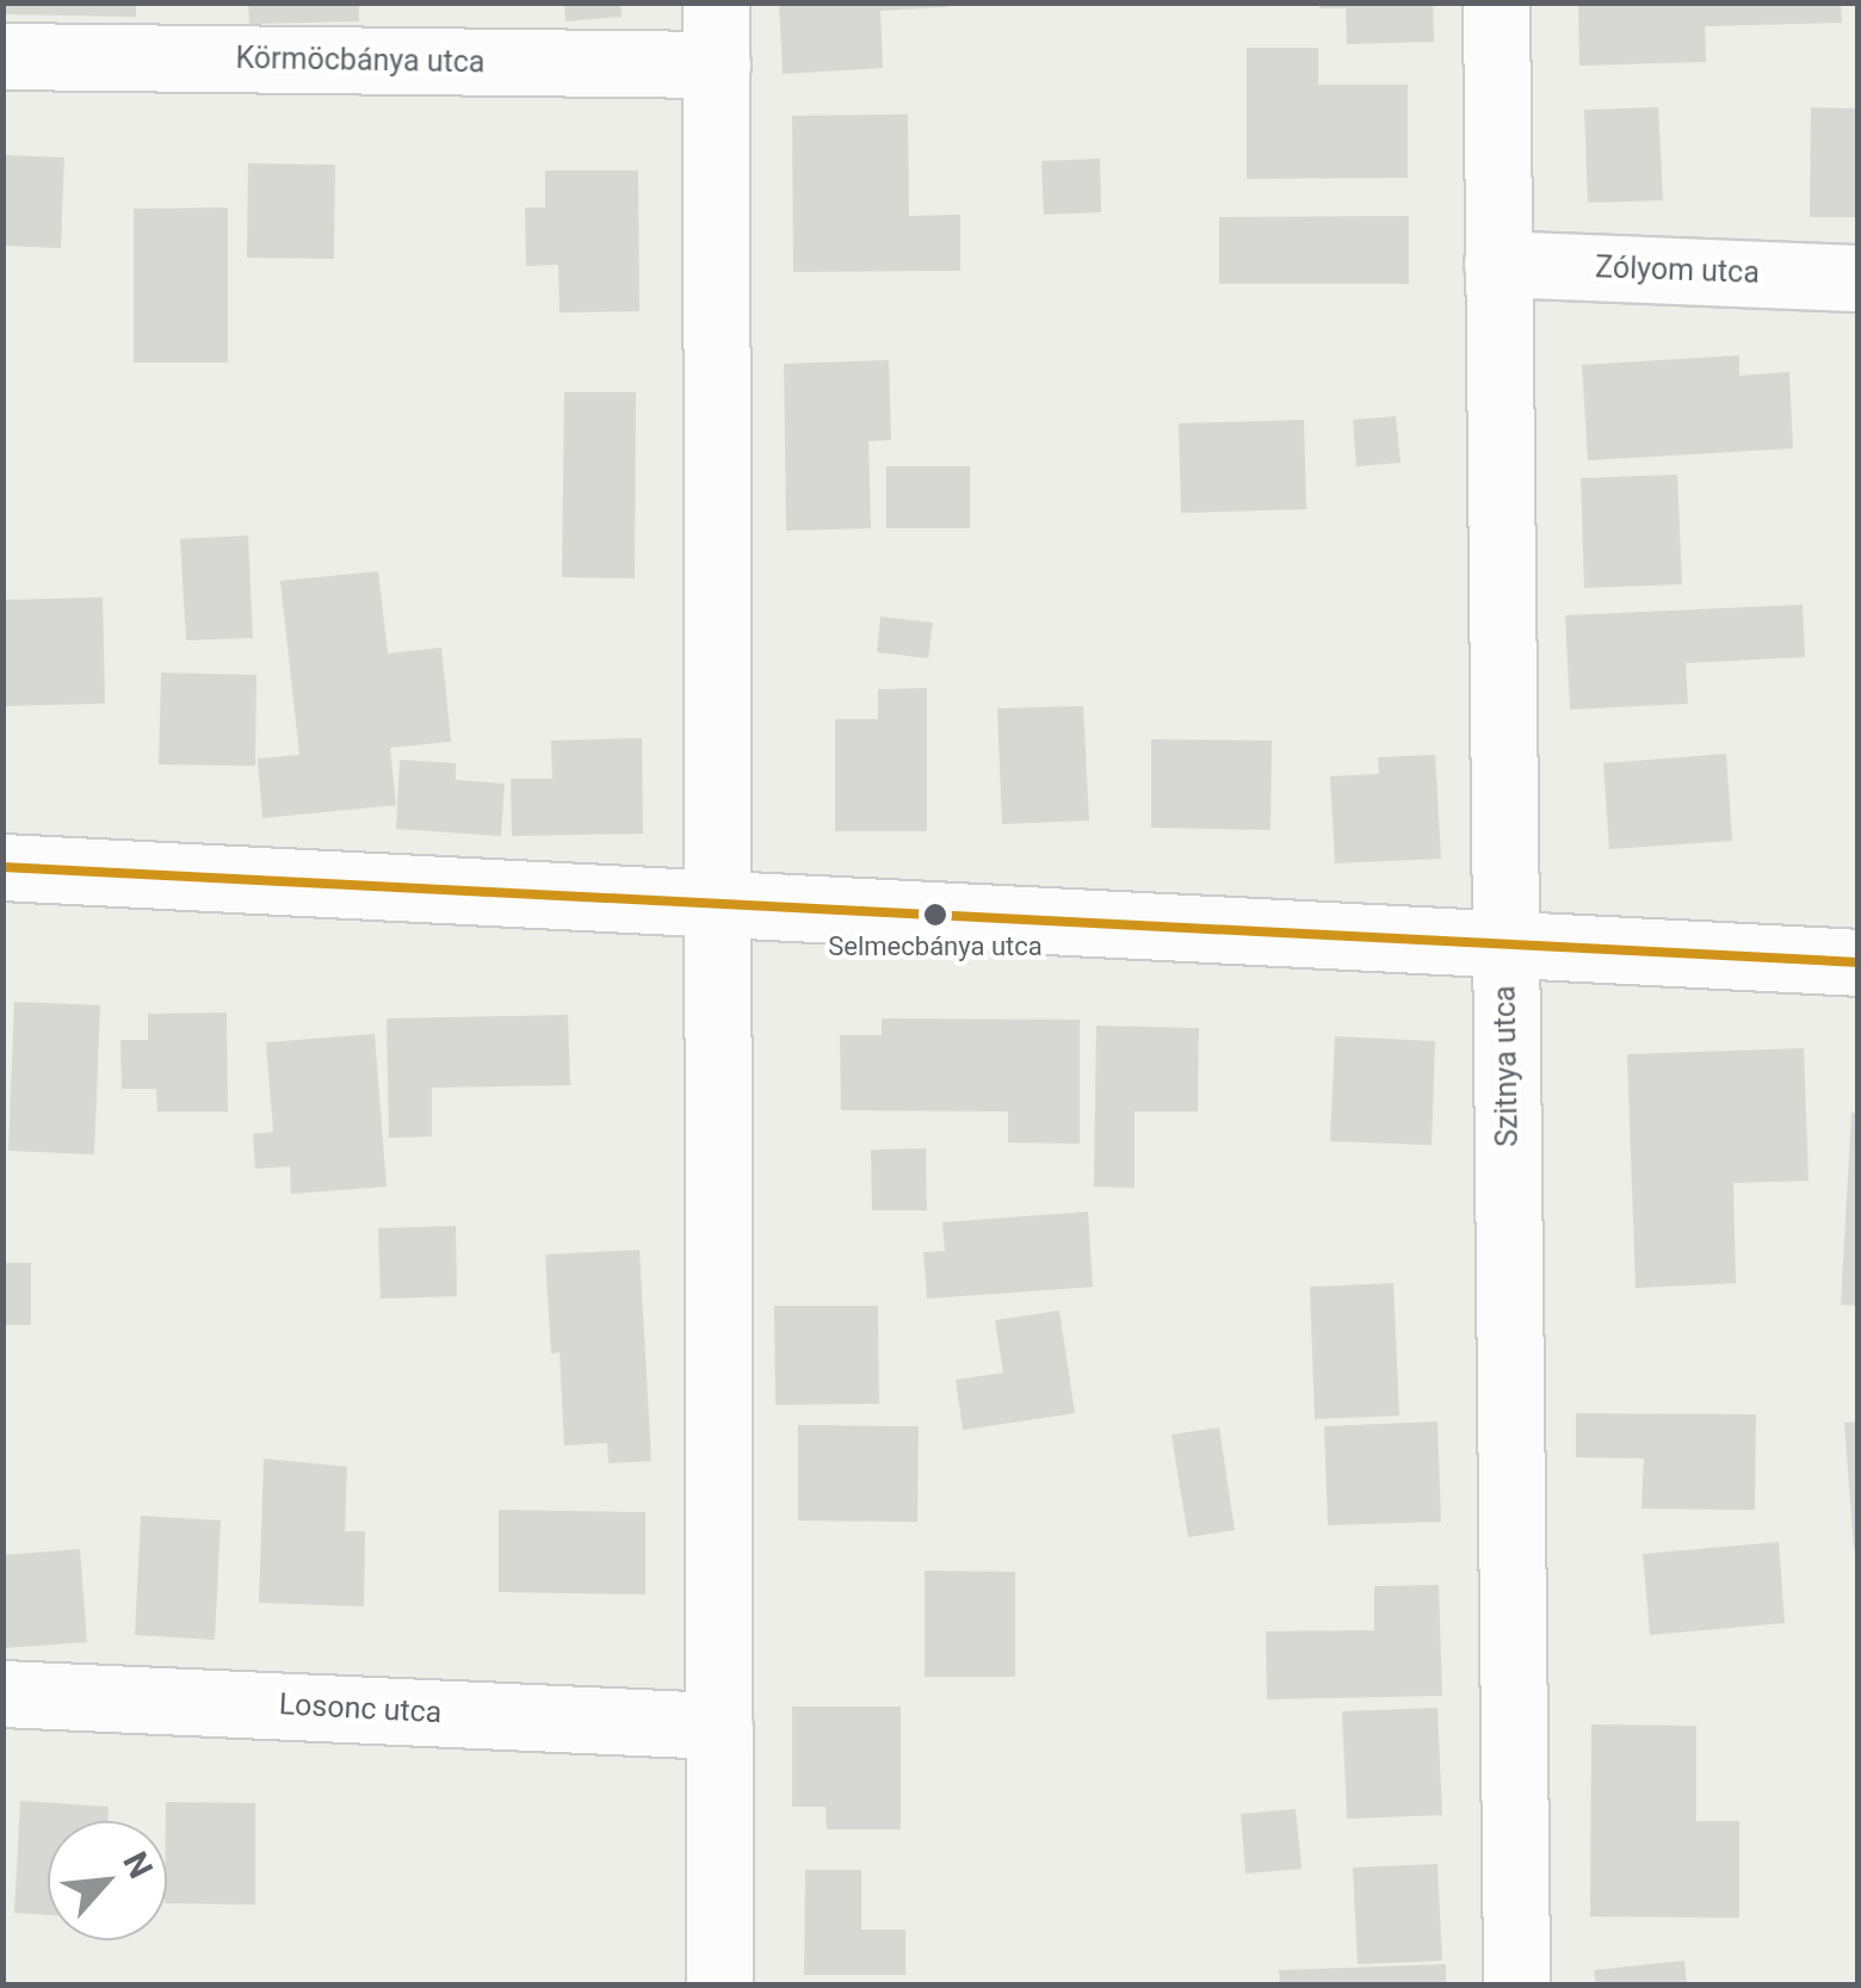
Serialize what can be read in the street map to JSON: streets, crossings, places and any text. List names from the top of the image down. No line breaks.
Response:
{"streets":{"street":["Körmöcbánya utca","Zólyom utca","Szitnya utca","Losonc utca"]},"crossings":[["Zólyom utca","Szitnya utca"]],"places":["Selmecbánya utca"],"north":"top right"}
